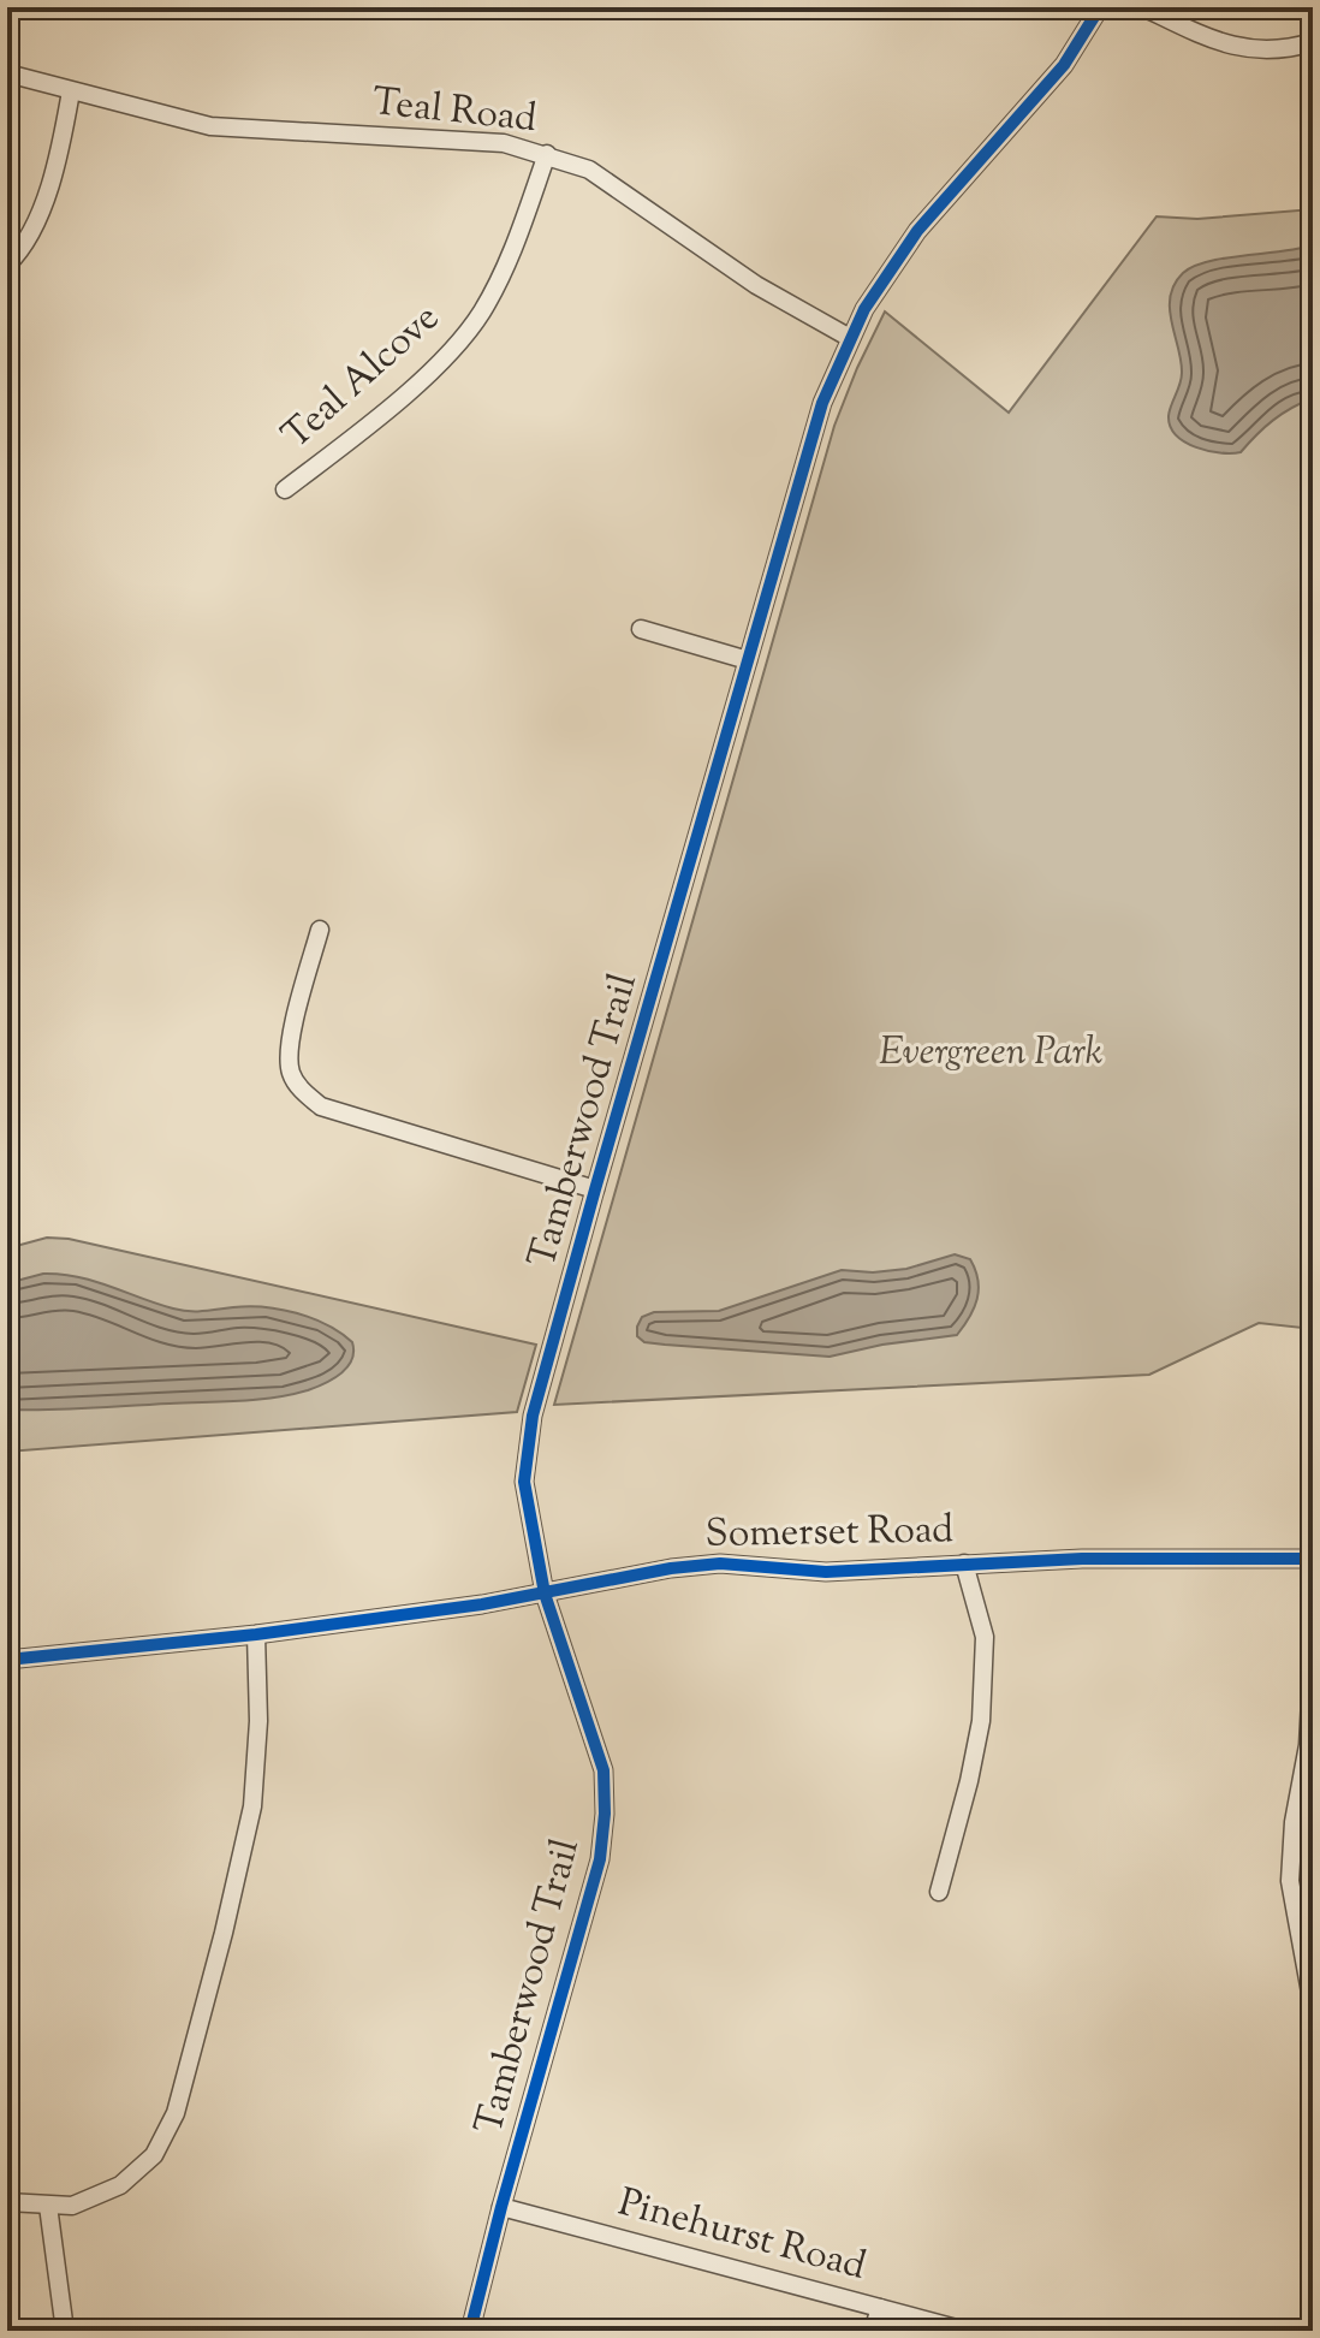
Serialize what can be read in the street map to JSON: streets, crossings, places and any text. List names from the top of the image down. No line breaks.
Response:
{"streets":{"street":["Teal Road","Teal Alcove","Tamberwood Trail","Somerset Road","Pinehurst Road"]},"crossings":[["Teal Road","Teal Alcove"],["Teal Road","Tamberwood Trail"],["Tamberwood Trail","Somerset Road"],["Tamberwood Trail","Pinehurst Road"]],"parks":["Evergreen Park"]}
